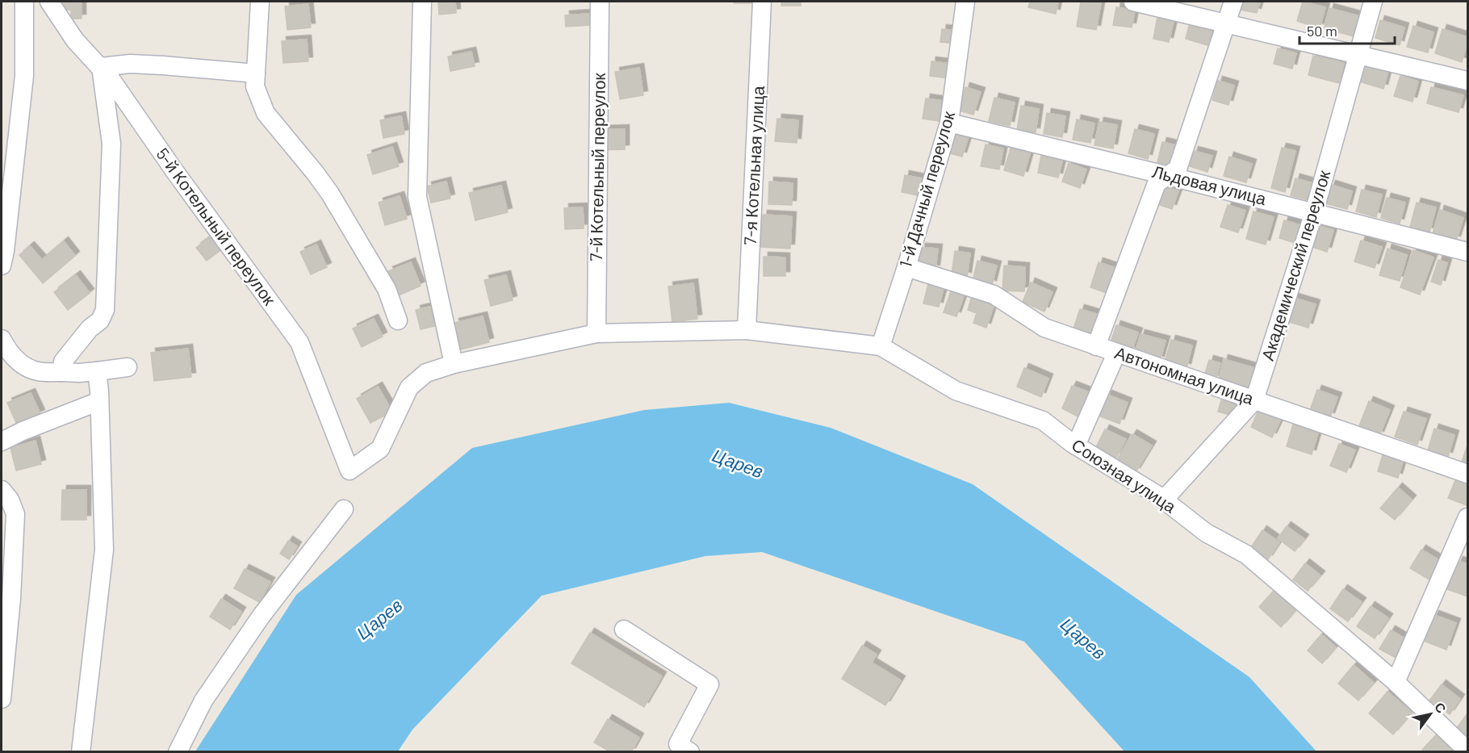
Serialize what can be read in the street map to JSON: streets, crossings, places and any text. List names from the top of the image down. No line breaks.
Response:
{"streets":{"street":["7-я Котельная улица","7-й Котельный переулок","Льдовая улица","1-й Дачный переулок","5-й Котельный переулок","Академический переулок","Автономная улица","Союзная улица"]},"crossings":[["7-я Котельная улица","Союзная улица"],["7-й Котельный переулок","Союзная улица"],["Льдовая улица","1-й Дачный переулок"],["Льдовая улица","Академический переулок"],["1-й Дачный переулок","Автономная улица"],["1-й Дачный переулок","Союзная улица"],["5-й Котельный переулок","Союзная улица"],["Академический переулок","Автономная улица"],["Академический переулок","Союзная улица"]],"water":["Царев"],"scale_bar":"50 m","north":"top right"}
